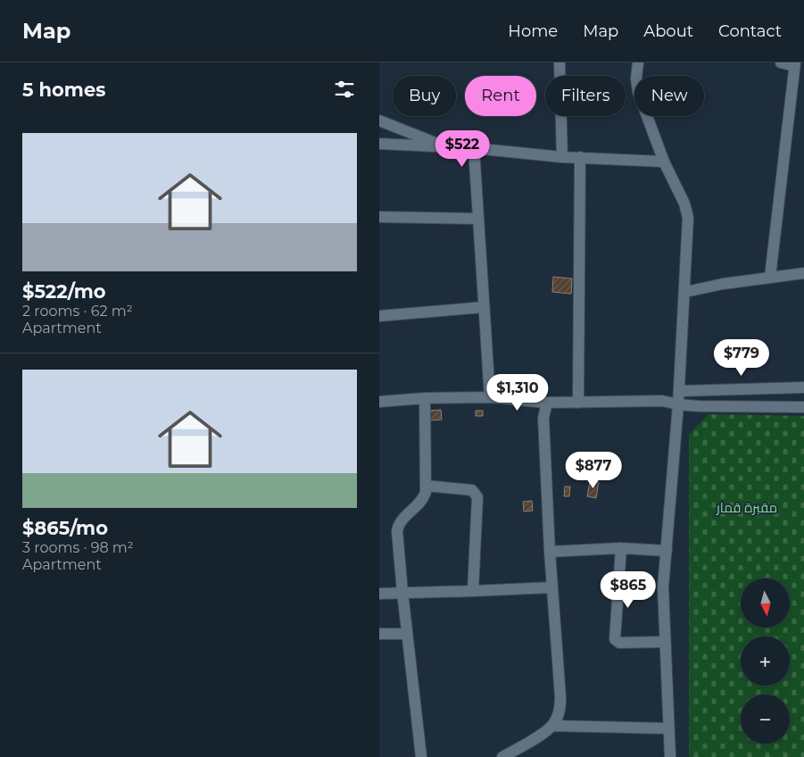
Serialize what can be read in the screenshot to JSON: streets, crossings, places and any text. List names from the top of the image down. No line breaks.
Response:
{"parks":["مقبرة قمار"],"north":"bottom","page":{"header":"Map","nav":["Home","Map","About","Contact"],"heading":"5 homes","chip":["Buy","Rent","Filters","New"],"list":[{"name":"$522/mo","note":"2 rooms · 62 m² · Apartment"},{"name":"$865/mo","note":"3 rooms · 98 m² · Apartment"}],"price":["$522","$779","$1,310","$877","$865"],"map_buttons":["+","−"]}}
